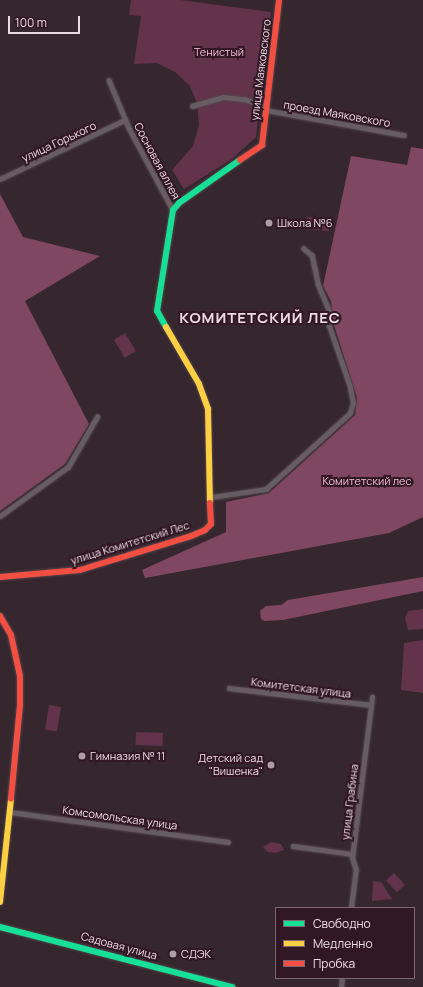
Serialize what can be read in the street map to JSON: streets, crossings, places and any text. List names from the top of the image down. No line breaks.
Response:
{"streets":{"street":["улица Маяковского","проезд Маяковского","улица Горького","Сосновая аллея","улица Комитетский Лес","Комитетская улица","улица Грабина","Комсомольская улица","Садовая улица"]},"crossings":[["улица Маяковского","проезд Маяковского"],["улица Маяковского","Сосновая аллея"],["улица Маяковского","улица Комитетский Лес"],["улица Горького","Сосновая аллея"],["Сосновая аллея","улица Комитетский Лес"],["Комитетская улица","улица Грабина"]],"districts":["КОМИТЕТСКИЙ ЛЕС"],"parks":["Тенистый","Комитетский лес"],"places":["Школа №6","Гимназия № 11","Детский сад \"Вишенка\"","СДЭК"],"legend":["Свободно","Медленно","Пробка"],"scale_bar":"100 m"}
